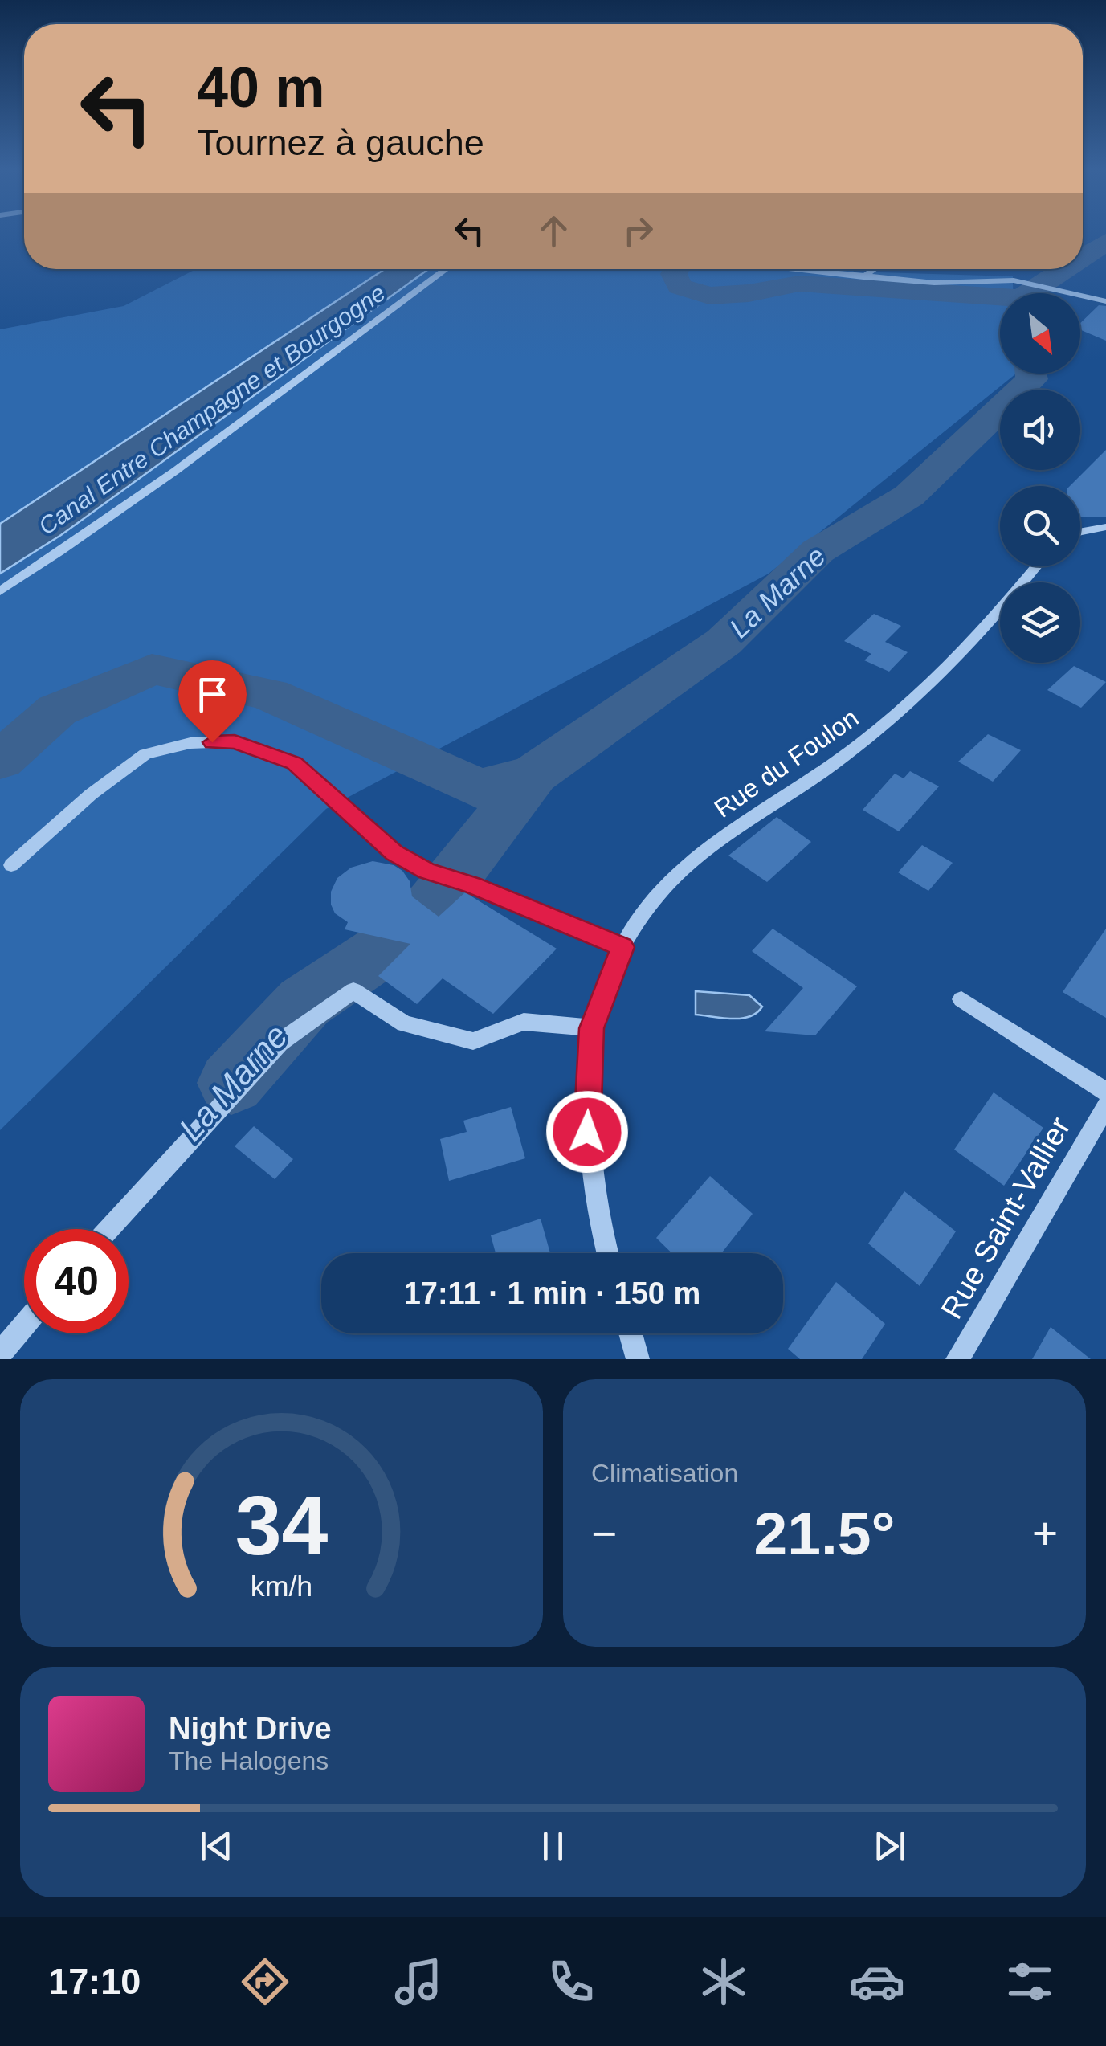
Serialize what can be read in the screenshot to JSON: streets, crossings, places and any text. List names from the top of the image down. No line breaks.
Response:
{"streets":{"street":["Rue du Foulon","Rue Saint-Vallier"]},"water":["Canal Entre Champagne et Bourgogne","La Marne"],"north":"bottom right","page":{"turn":["40 m","Tournez à gauche"],"limit":"40","trip":"17:11 · 1 min · 150 m","tile":"Climatisation","heat":["−","21.5°","+"],"song":["Night Drive","The Halogens"],"tabs":"17:10","gauge":["34","km/h"]}}
